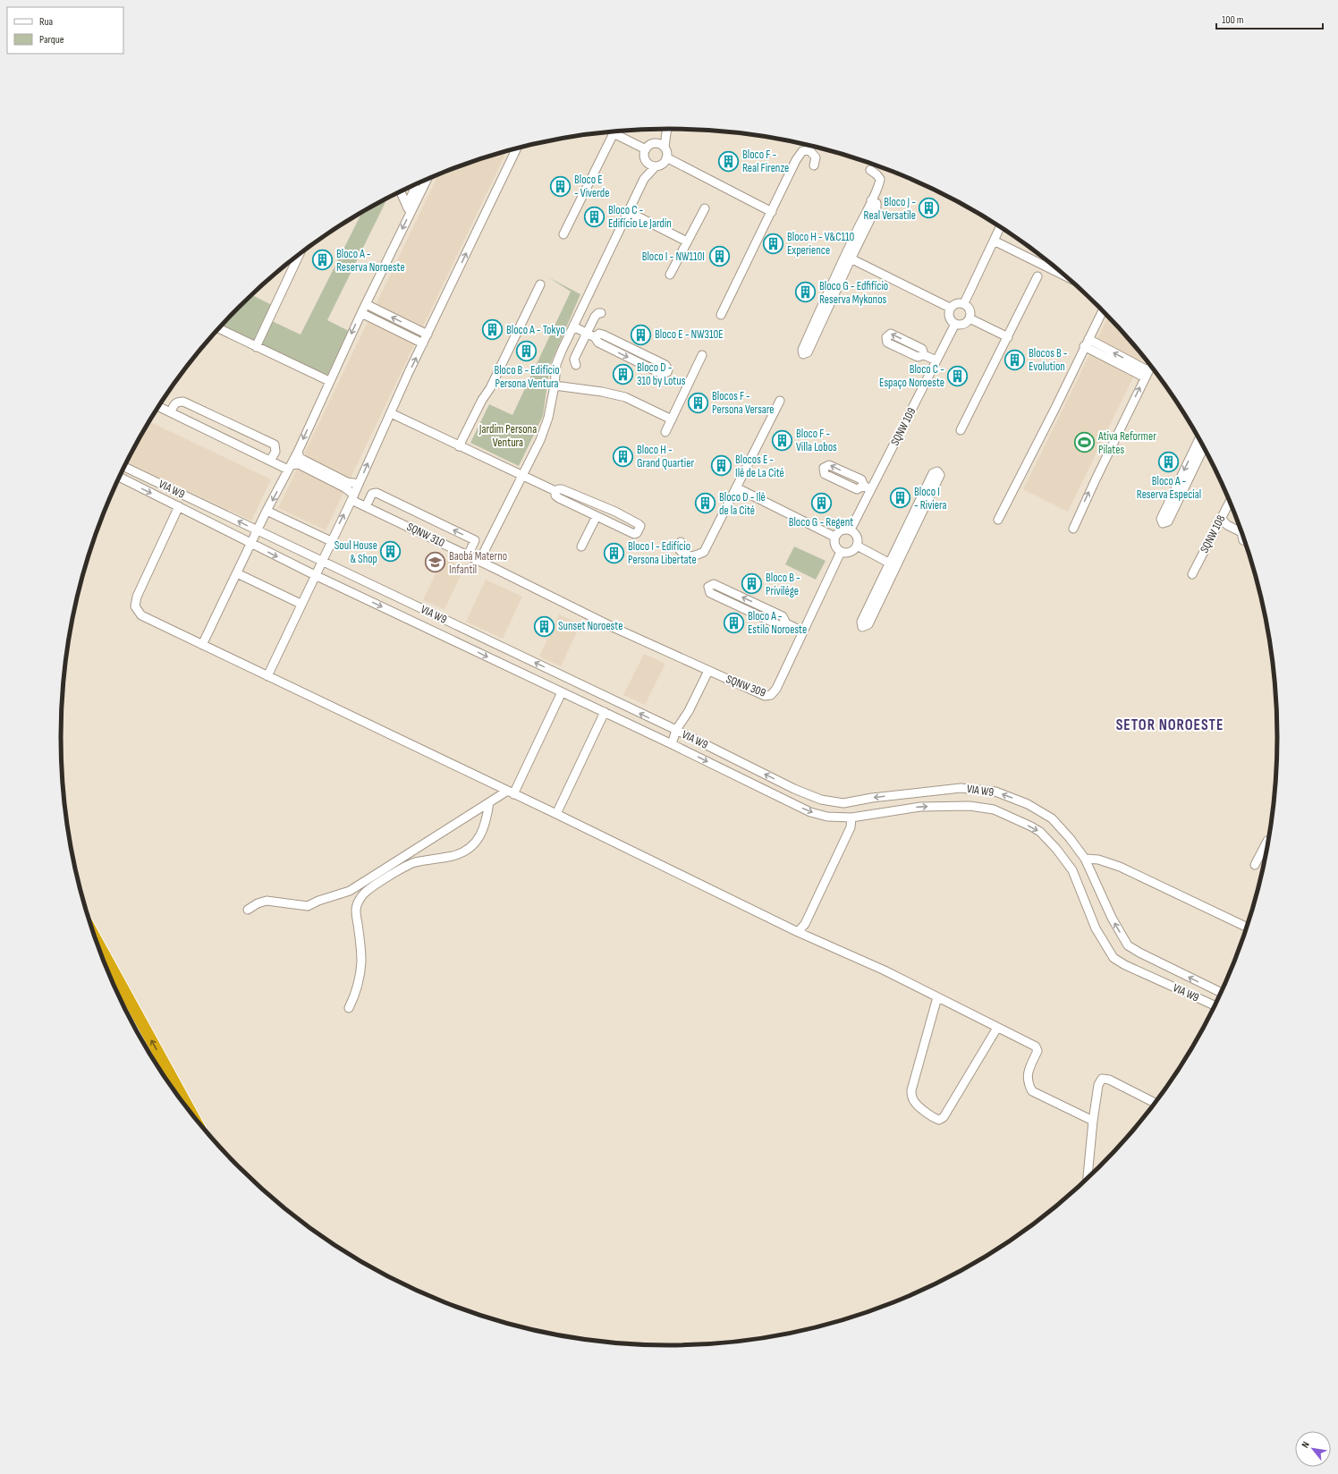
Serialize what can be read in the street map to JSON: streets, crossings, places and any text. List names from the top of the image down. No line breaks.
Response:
{"streets":{"street":["SQNW 109","VIA W9","SQNW 108","SQNW 310","SQNW 309"]},"crossings":[["SQNW 109","SQNW 309"],["SQNW 310","SQNW 309"]],"districts":["SETOR NOROESTE"],"parks":["Jardim Persona Ventura"],"places":{"building":["Bloco F - Real Firenze","Bloco E - Viverde","Bloco J - Real Versatile","Bloco C - Edifício Le Jardin","Bloco H - V&C110 Experience","Bloco I - NW110I","Bloco A - Reserva Noroeste","Bloco G - Edfifício Reserva Mykonos","Bloco A - Tokyo","Bloco E - NW310E","Bloco B - Edifício Persona Ventura","Blocos B - Evolution","Bloco D - 310 by Lotus","Bloco C - Espaço Noroeste","Blocos F - Persona Versare","Bloco F - Villa Lobos","Bloco H - Grand Quartier","Bloco A - Reserva Especial","Blocos E - Ilê de La Cité","Bloco I - Riviera","Bloco G - Regent","Bloco D - Ilê de la Cité","Soul House & Shop","Bloco I - Edifício Persona Libertate","Bloco B - Privilége","Bloco A - Estilo Noroeste","Sunset Noroeste"],"sports":["Ativa Reformer Pilates"],"school or university":["Baobá Materno Infantil"]},"legend":["Rua","Parque"],"scale_bar":"100 m","north":"top left"}
